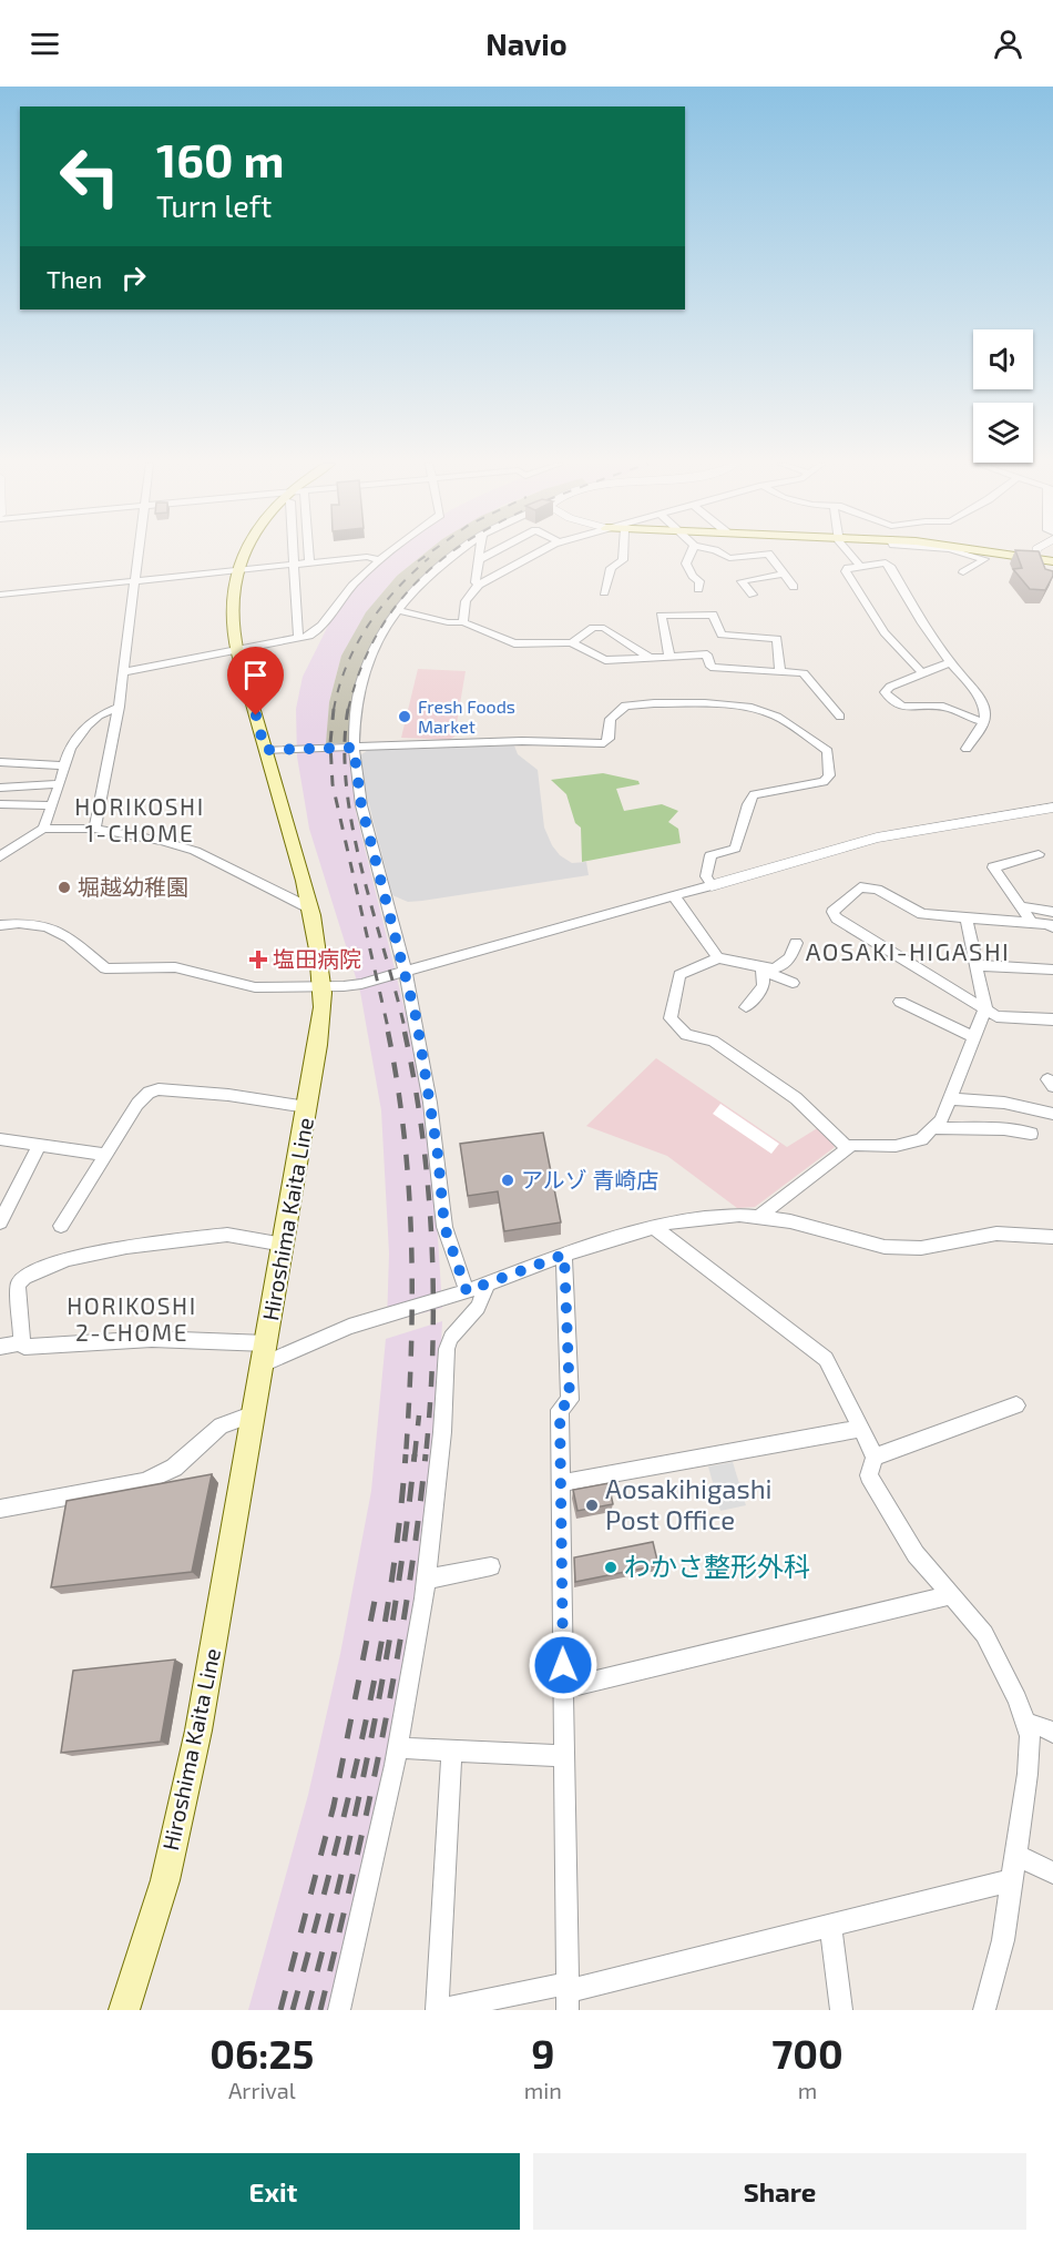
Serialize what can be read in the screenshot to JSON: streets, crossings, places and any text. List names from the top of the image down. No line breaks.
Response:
{"streets":{"main road":["Hiroshima Kaita Line"]},"districts":["HORIKOSHI 1-CHOME","AOSAKI-HIGASHI","HORIKOSHI 2-CHOME"],"places":{"other":["Fresh Foods Market","堀越幼稚園","アルゾ 青崎店","Aosakihigashi Post Office","わかさ整形外科"],"health":["塩田病院"]},"page":{"header":"Navio","turn":["160 m","Turn left"],"then":"Then","eta":["06:25","Arrival","9","min","700","m"],"buttons":["Exit","Share"]}}
